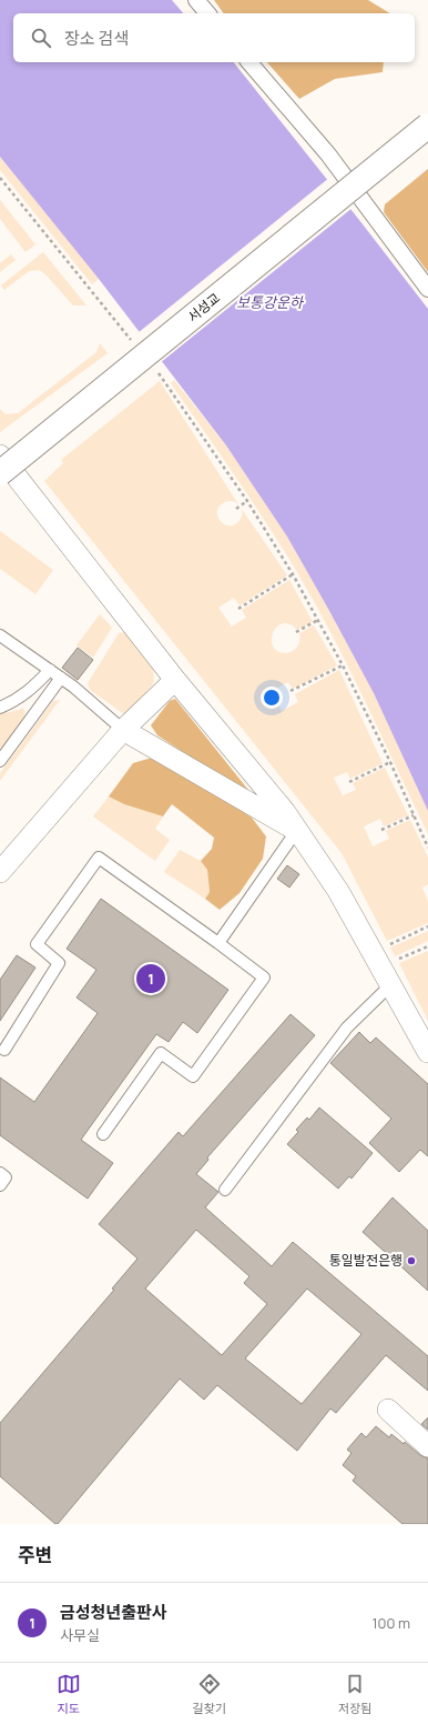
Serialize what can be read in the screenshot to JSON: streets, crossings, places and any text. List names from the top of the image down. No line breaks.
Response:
{"streets":{"street":["서성교"]},"water":["보통강운하"],"places":["통일발전은행"],"page":{"search":"장소 검색","pins":"1","heading":"주변","list":[{"mark":"1","name":"금성청년출판사","note":"사무실","value":"100 m"}],"nav":["지도","길찾기","저장됨"]}}
